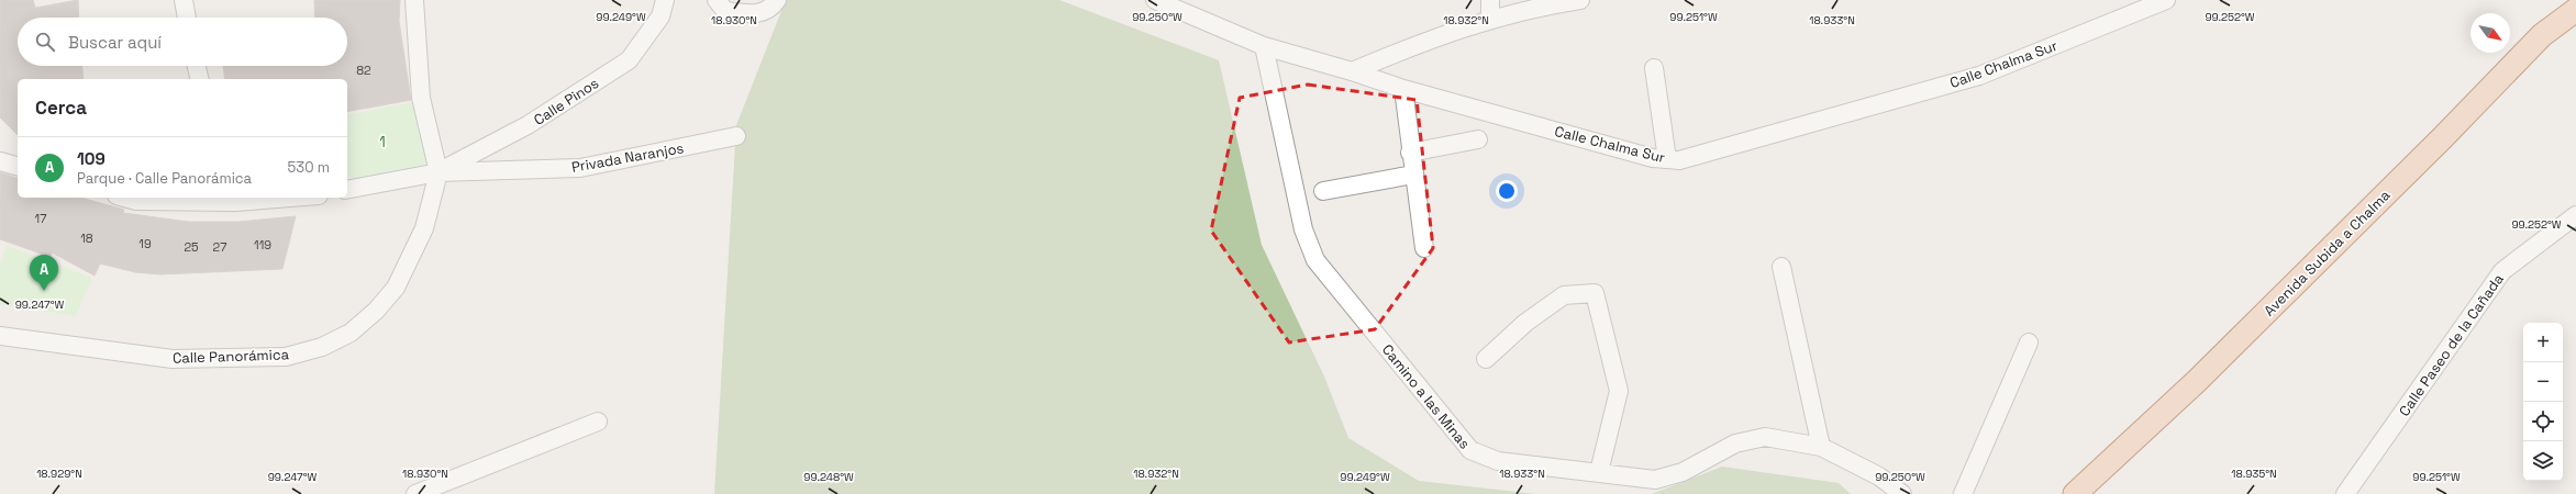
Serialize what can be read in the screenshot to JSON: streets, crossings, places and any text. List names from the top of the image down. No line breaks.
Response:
{"streets":{"main road":["Avenida Subida a Chalma"],"street":["Calle Chalma Sur","Calle Pinos","Privada Naranjos","Calle Paseo de la Cañada","Calle Panorámica","Camino a las Minas"]},"crossings":[["Calle Chalma Sur","Camino a las Minas"],["Calle Pinos","Privada Naranjos"],["Calle Pinos","Calle Panorámica"],["Privada Naranjos","Calle Panorámica"]],"parks":["1"],"house_numbers":["82","17","18","19","119","25","27"],"north":"bottom right","page":{"search":"Buscar aquí","heading":"Cerca","list":[{"mark":"A","name":"109","note":"Parque · Calle Panorámica","value":"530 m"}],"pins":"A","map_buttons":["+","−"]},"coordinates":["99.249°W","99.250°W","99.251°W","99.252°W","18.930°N","18.932°N","18.933°N","99.247°W","18.929°N","18.935°N","99.248°W"]}
